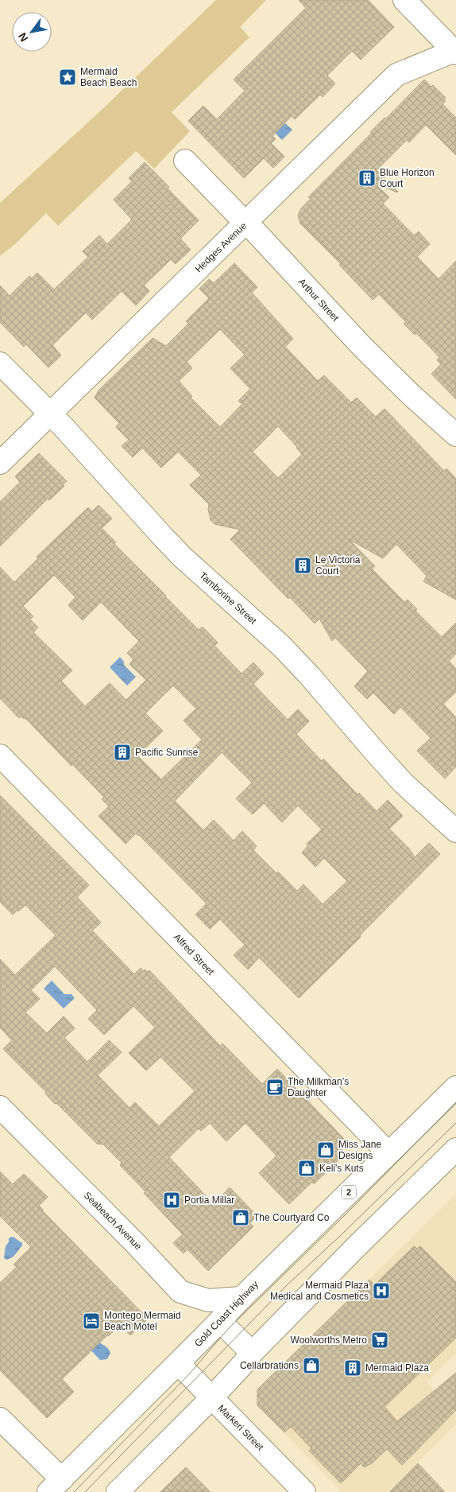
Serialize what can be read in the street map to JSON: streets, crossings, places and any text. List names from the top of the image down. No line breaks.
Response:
{"streets":{"main road":["Hedges Avenue","Arthur Street","Tamborine Street","Alfred Street","2","Seabeach Avenue","Gold Coast Highway","Markeri Street"]},"crossings":[["Hedges Avenue","Arthur Street"],["Hedges Avenue","Tamborine Street"],["Alfred Street","Gold Coast Highway"],["Seabeach Avenue","Gold Coast Highway"],["Gold Coast Highway","Markeri Street"]],"places":{"place":["Mermaid Beach Beach"],"building":["Blue Horizon Court","Le Victoria Court","Pacific Sunrise","Mermaid Plaza"],"cafe":["The Milkman’s Daughter"],"shop":["Miss Jane Designs","Keli's Kuts","The Courtyard Co","Cellarbrations"],"hospital":["Portia Millar","Mermaid Plaza Medical and Cosmetics"],"hotel":["Montego Mermaid Beach Motel"],"supermarket":["Woolworths Metro"]},"north":"bottom left"}
